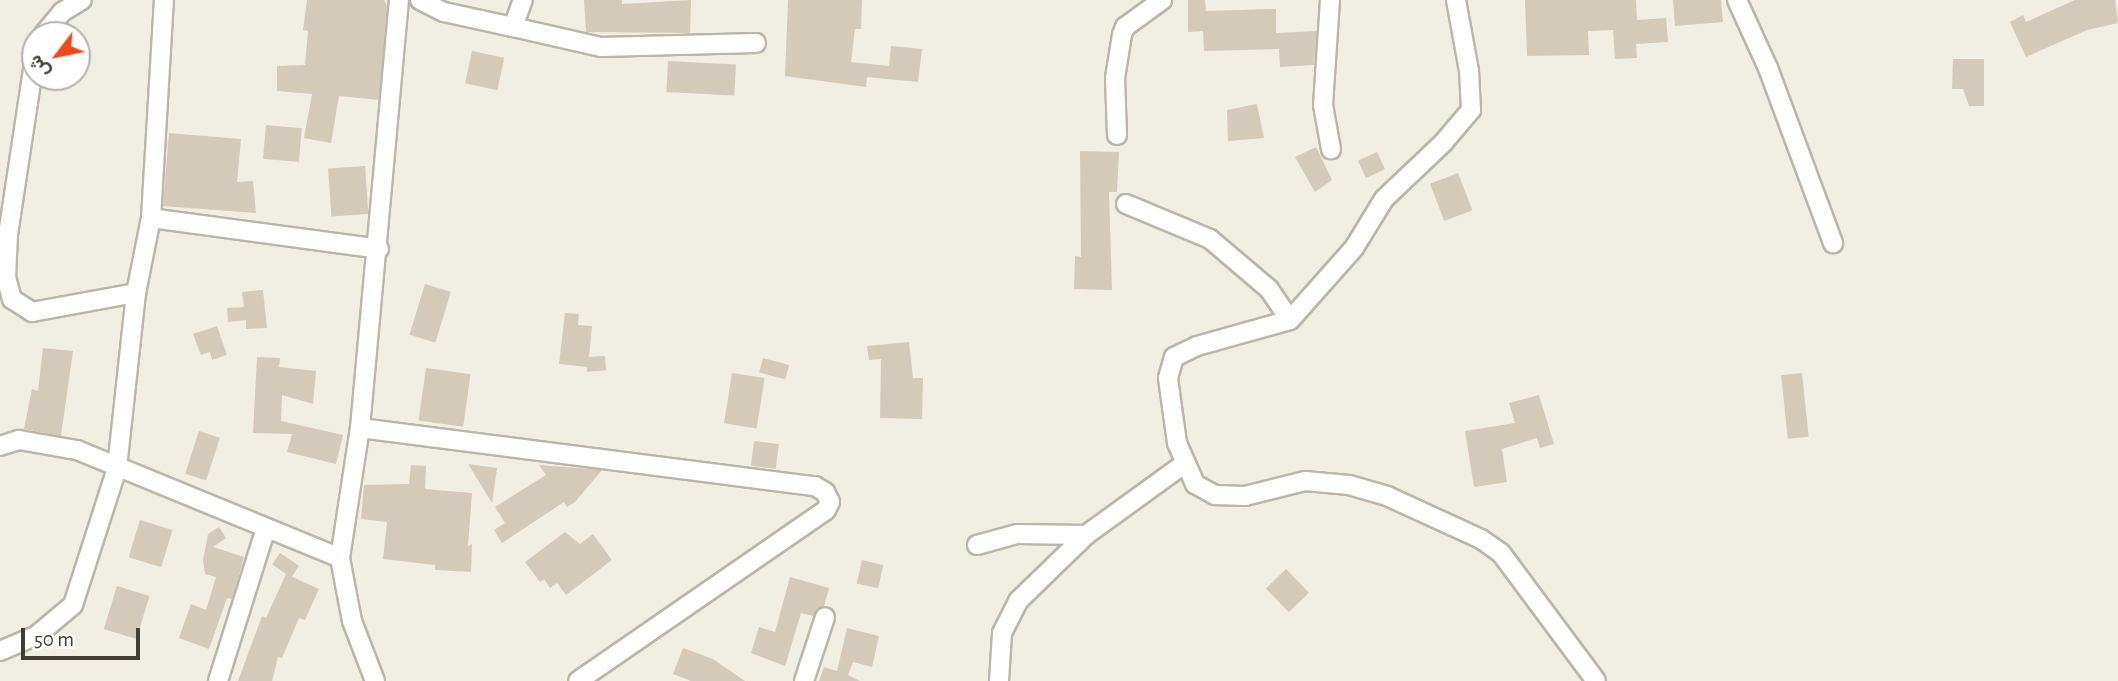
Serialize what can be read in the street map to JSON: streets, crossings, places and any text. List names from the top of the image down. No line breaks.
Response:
{"scale_bar":"50 m","north":"bottom left"}
